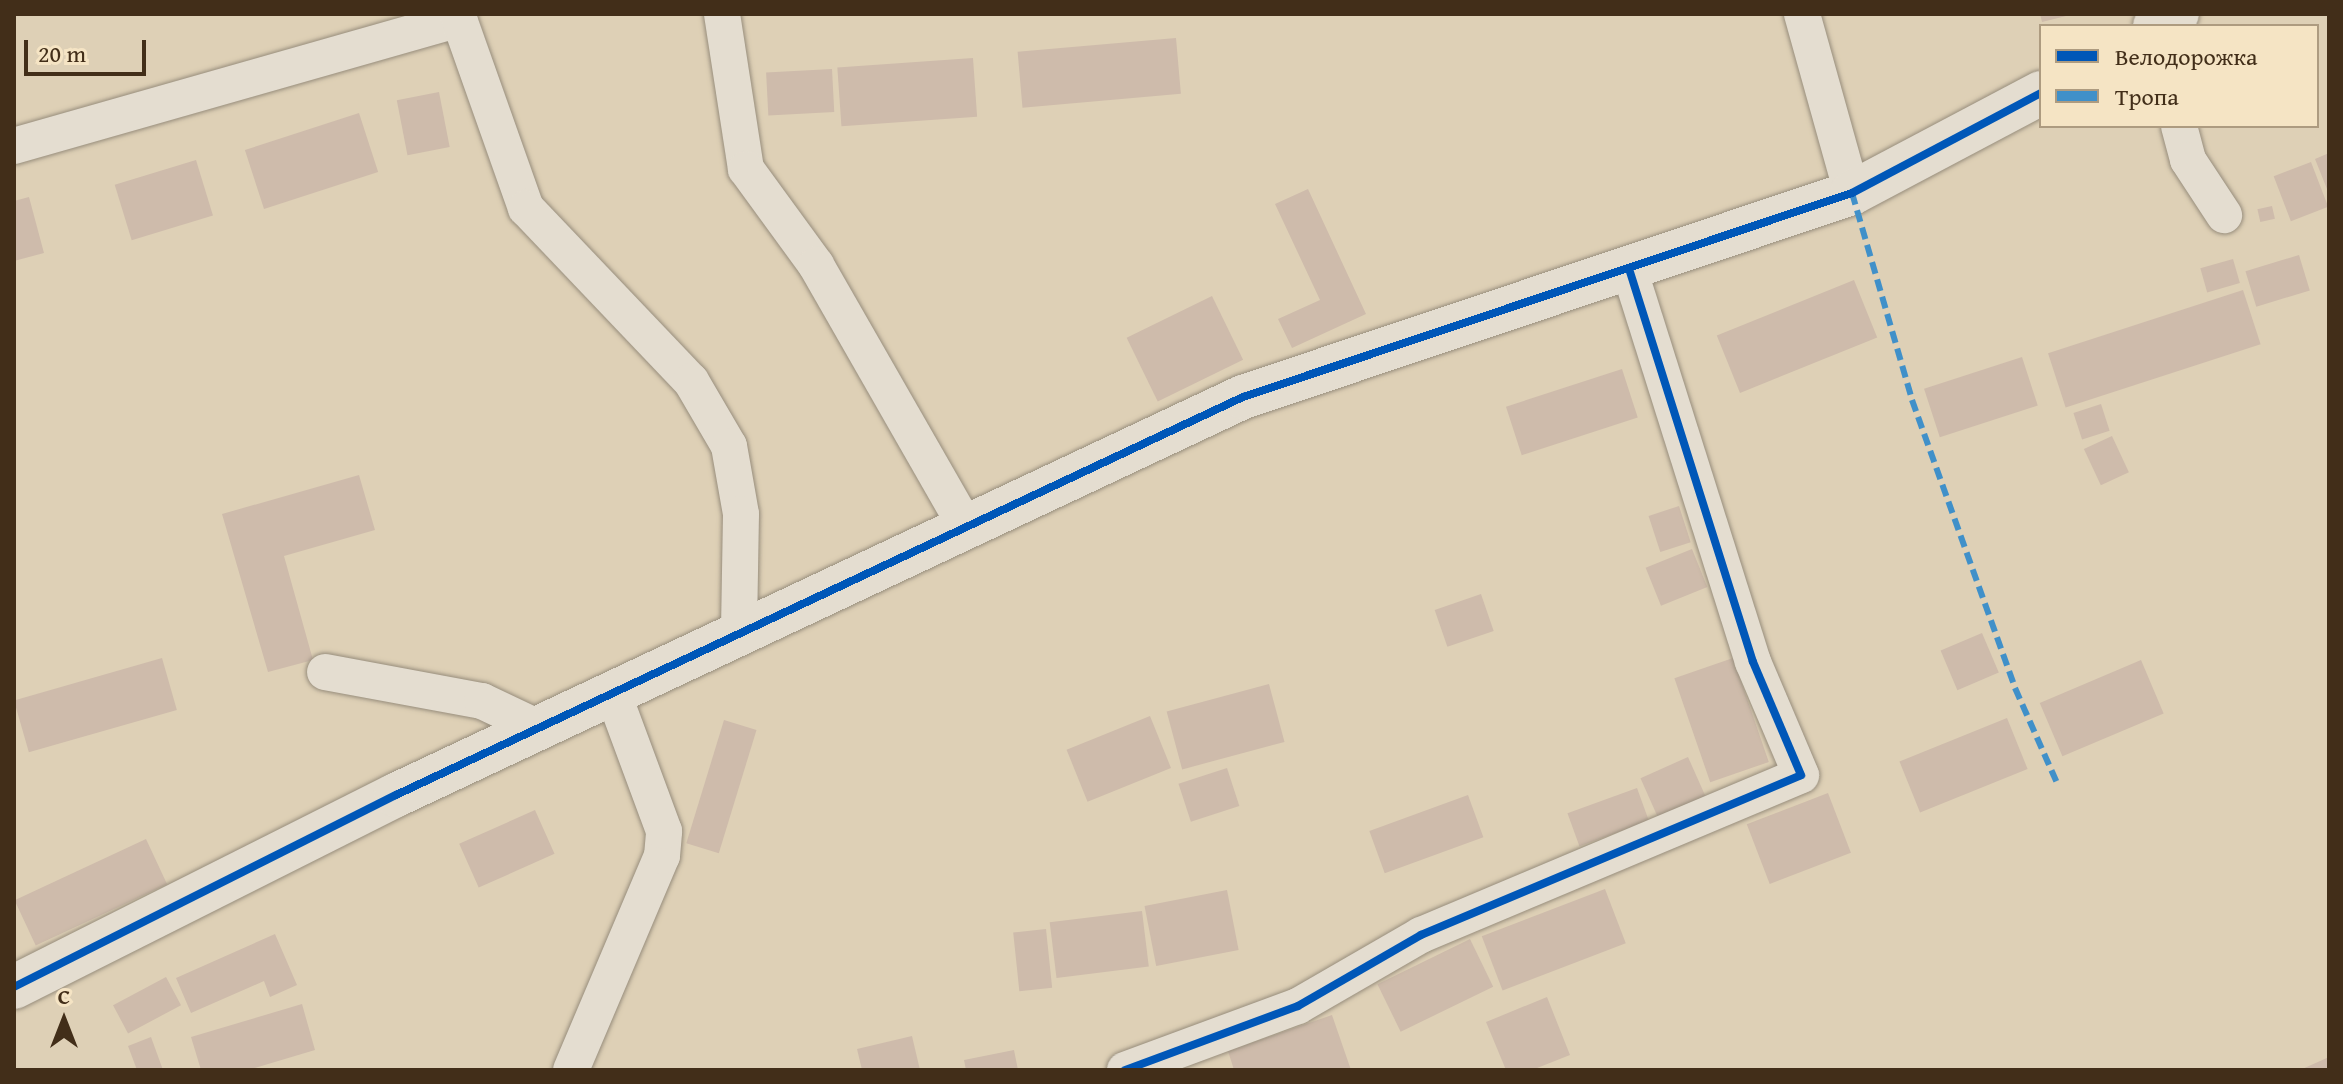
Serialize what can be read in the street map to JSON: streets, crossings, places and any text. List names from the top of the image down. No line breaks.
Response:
{"legend":["Велодорожка","Тропа"],"scale_bar":"20 m","north":"top"}
